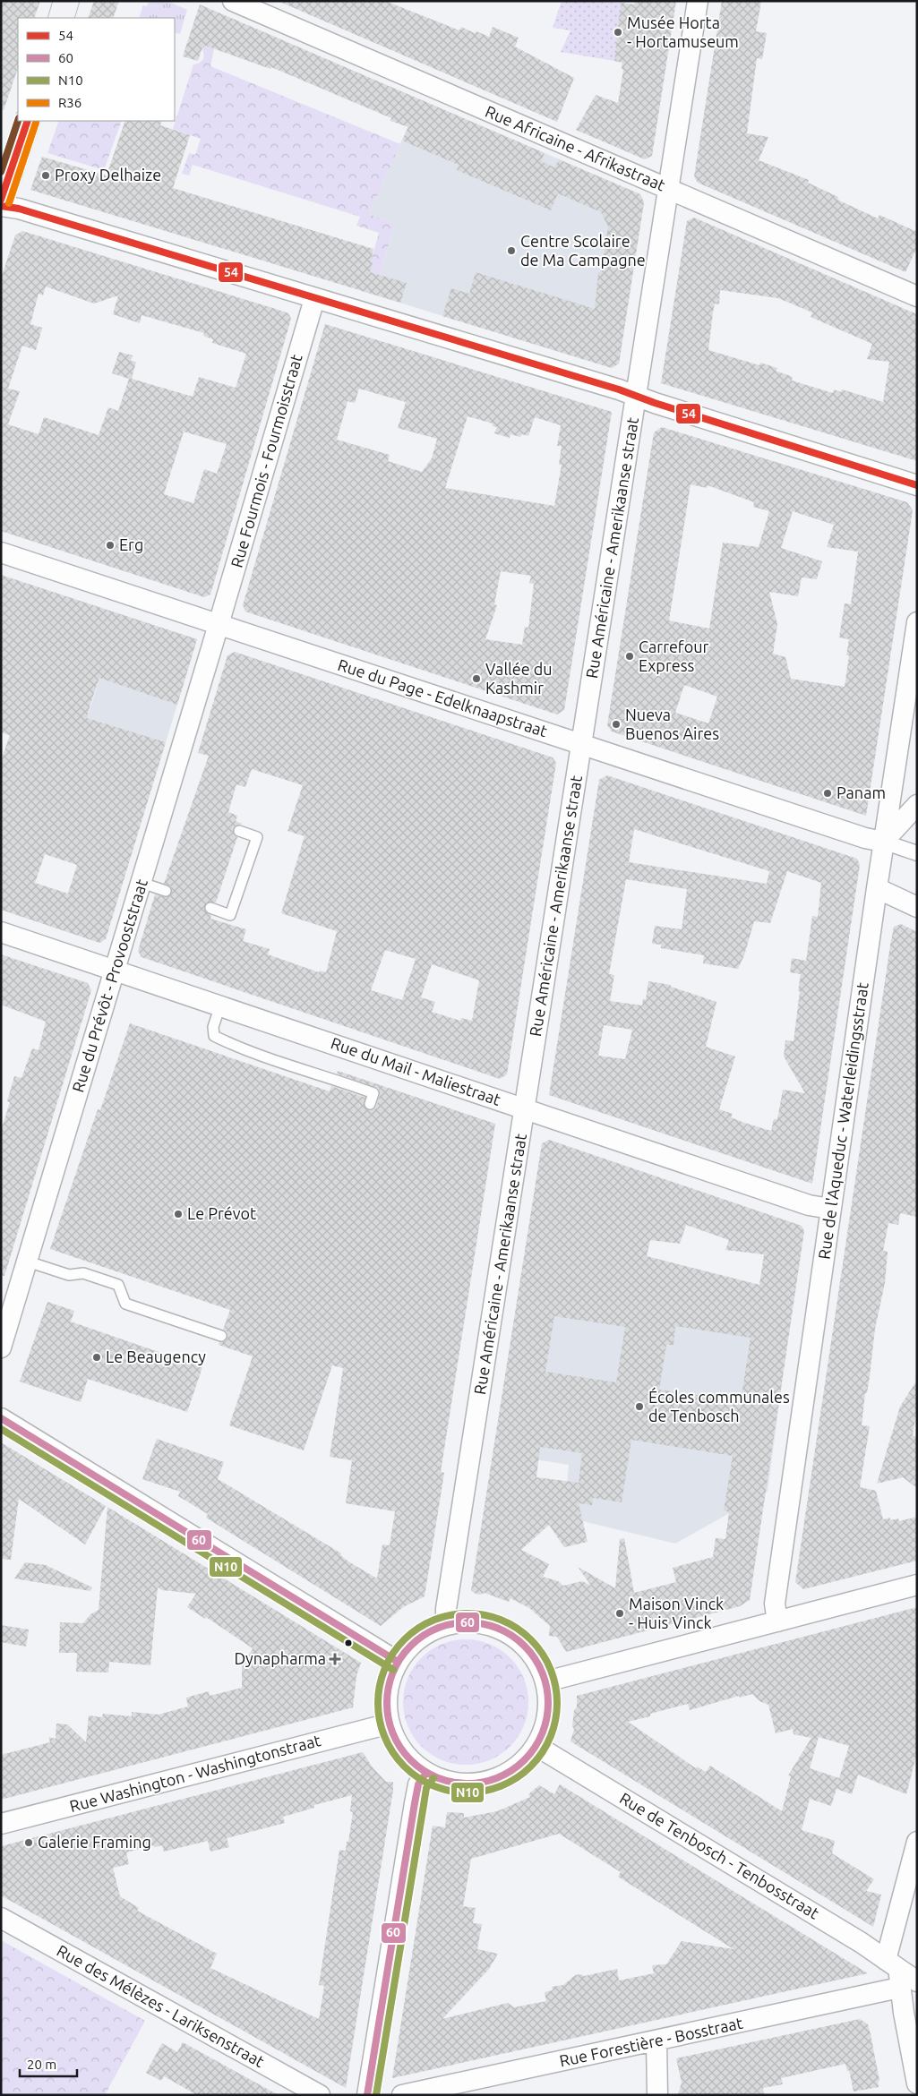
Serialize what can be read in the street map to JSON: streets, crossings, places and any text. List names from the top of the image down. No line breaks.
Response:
{"streets":{"street":["Rue Africaine - Afrikastraat","Rue Fourmois - Fourmoisstraat","Rue Américaine - Amerikaanse straat","Rue du Page - Edelknaapstraat","Rue du Prévôt - Provooststraat","Rue du Mail - Maliestraat","Rue de l'Aqueduc - Waterleidingsstraat","Rue Washington - Washingtonstraat","Rue de Tenbosch - Tenbosstraat","Rue des Mélèzes - Lariksenstraat","Rue Forestière - Bosstraat"]},"crossings":[["Rue Africaine - Afrikastraat","Rue Américaine - Amerikaanse straat"],["Rue Fourmois - Fourmoisstraat","Rue du Page - Edelknaapstraat"],["Rue Fourmois - Fourmoisstraat","Rue du Prévôt - Provooststraat"],["Rue Américaine - Amerikaanse straat","Rue du Page - Edelknaapstraat"],["Rue Américaine - Amerikaanse straat","Rue du Mail - Maliestraat"],["Rue du Page - Edelknaapstraat","Rue du Prévôt - Provooststraat"],["Rue du Page - Edelknaapstraat","Rue de l'Aqueduc - Waterleidingsstraat"],["Rue du Prévôt - Provooststraat","Rue du Mail - Maliestraat"],["Rue du Mail - Maliestraat","Rue de l'Aqueduc - Waterleidingsstraat"],["Rue de Tenbosch - Tenbosstraat","Rue Forestière - Bosstraat"]],"places":{"other":["Musée Horta - Hortamuseum","Proxy Delhaize","Centre Scolaire de Ma Campagne","Erg","Carrefour Express","Vallée du Kashmir","Nueva Buenos Aires","Panam","Le Prévot","Le Beaugency","Écoles communales de Tenbosch","Maison Vinck - Huis Vinck","Galerie Framing"],"health":["Dynapharma"]},"lines":["transit line 54","transit line R36","transit line 60","transit line N10"],"legend":["54","60","N10","R36"],"scale_bar":"20 m"}
